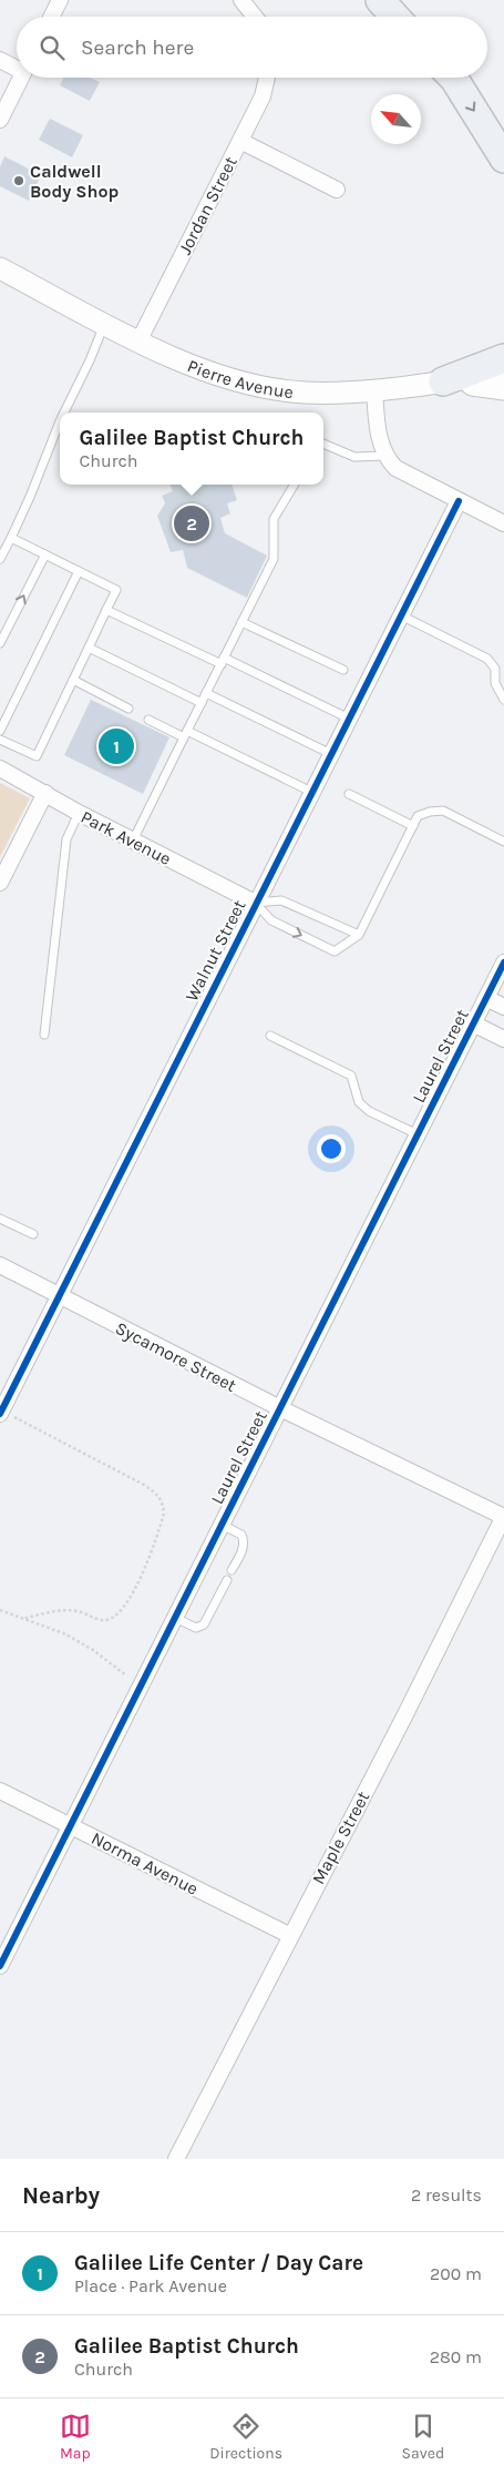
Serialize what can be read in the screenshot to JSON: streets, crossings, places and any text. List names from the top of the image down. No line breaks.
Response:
{"streets":{"main road":["Pierre Avenue"],"street":["Jordan Street","Park Avenue","Walnut Street","Laurel Street","Sycamore Street","Maple Street","Norma Avenue"]},"crossings":[["Jordan Street","Pierre Avenue"],["Park Avenue","Walnut Street"],["Walnut Street","Sycamore Street"],["Laurel Street","Sycamore Street"],["Laurel Street","Norma Avenue"],["Sycamore Street","Maple Street"],["Maple Street","Norma Avenue"]],"places":["Caldwell Body Shop"],"north":"top left","page":{"search":"Search here","popup":["Galilee Baptist Church","Church"],"pins":["2","1"],"heading":["Nearby","2 results"],"list":[{"mark":"1","name":"Galilee Life Center / Day Care","note":"Place · Park Avenue","value":"200 m"},{"mark":"2","name":"Galilee Baptist Church","note":"Church","value":"280 m"}],"nav":["Map","Directions","Saved"]}}
